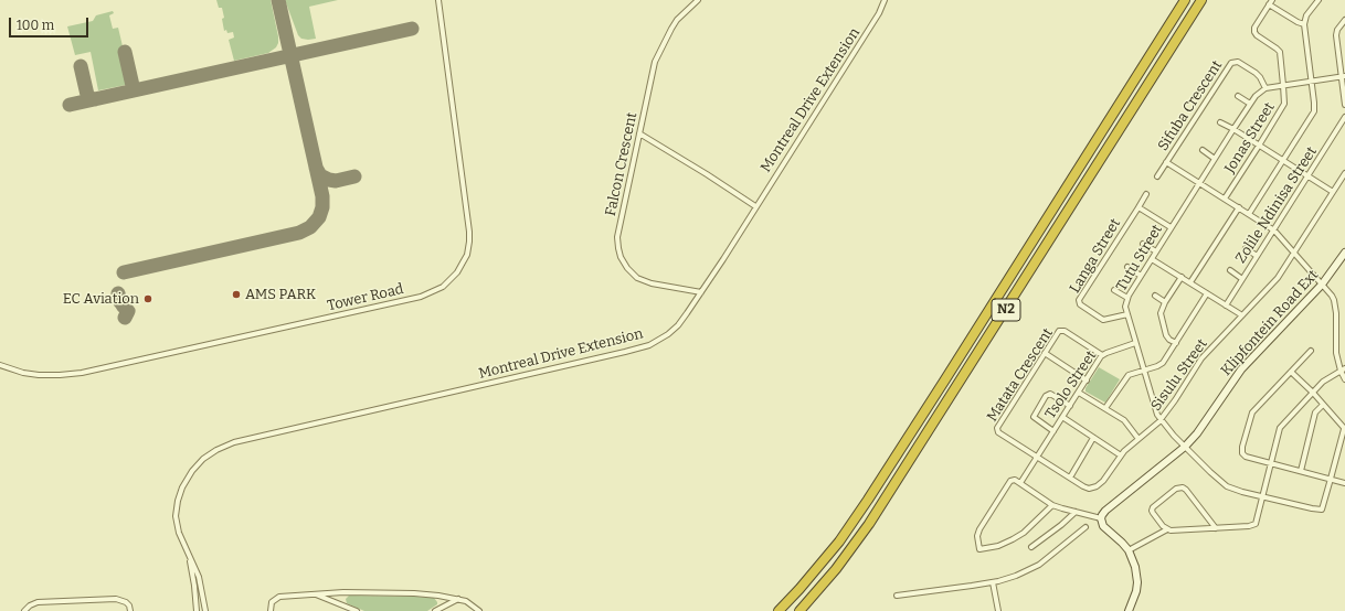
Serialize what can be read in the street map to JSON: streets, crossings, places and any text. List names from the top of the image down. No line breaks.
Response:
{"streets":{"highway":["N2"],"street":["Montreal Drive Extension","Sifuba Crescent","Jonas Street","Falcon Crescent","Zolile Ndinisa Street","Langa Street","Tutu Street","Tower Road","Klipfontein Road Ext","Matata Crescent","Sisulu Street","Tsolo Street"]},"crossings":[["Montreal Drive Extension","Falcon Crescent"],["Sifuba Crescent","Tutu Street"],["Langa Street","Tutu Street"],["Tutu Street","Klipfontein Road Ext"],["Tutu Street","Sisulu Street"],["Tutu Street","Tsolo Street"],["Matata Crescent","Sisulu Street"],["Matata Crescent","Tsolo Street"],["Sisulu Street","Tsolo Street"]],"places":["AMS PARK","EC Aviation"],"scale_bar":"100 m"}
